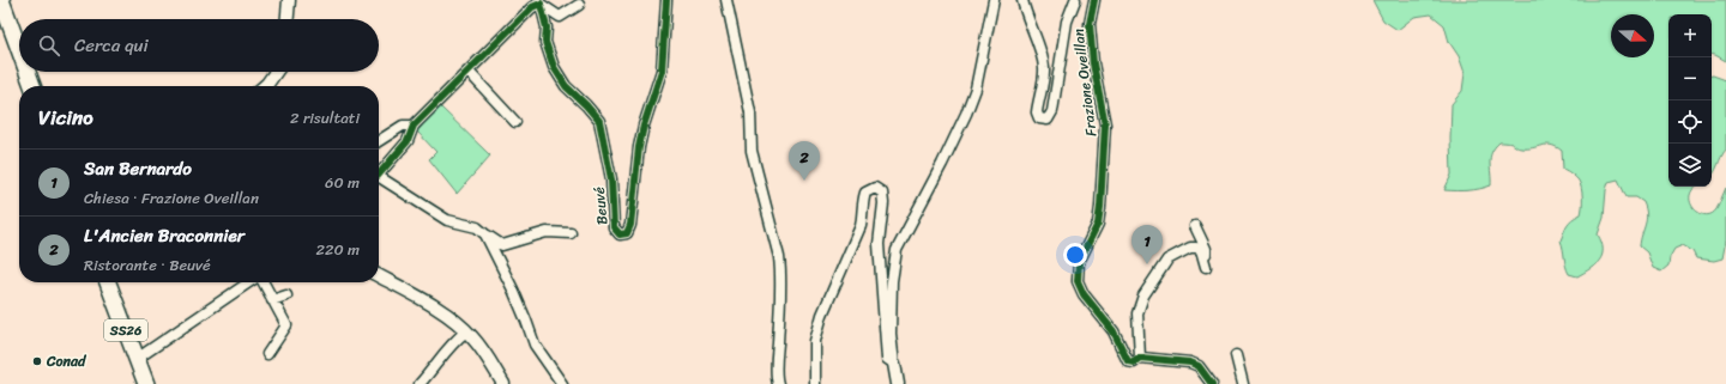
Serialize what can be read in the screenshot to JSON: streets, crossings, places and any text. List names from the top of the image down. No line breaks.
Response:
{"streets":{"main road":["SS26"],"street":["Frazione Oveillan","Beuvé"]},"places":["Conad"],"north":"right","page":{"map_buttons":["+","−"],"search":"Cerca qui","heading":["Vicino","2 risultati"],"pins":["2","1"],"list":[{"mark":"1","name":"San Bernardo","note":"Chiesa · Frazione Oveillan","value":"60 m"},{"mark":"2","name":"L'Ancien Braconnier","note":"Ristorante · Beuvé","value":"220 m"}]}}
